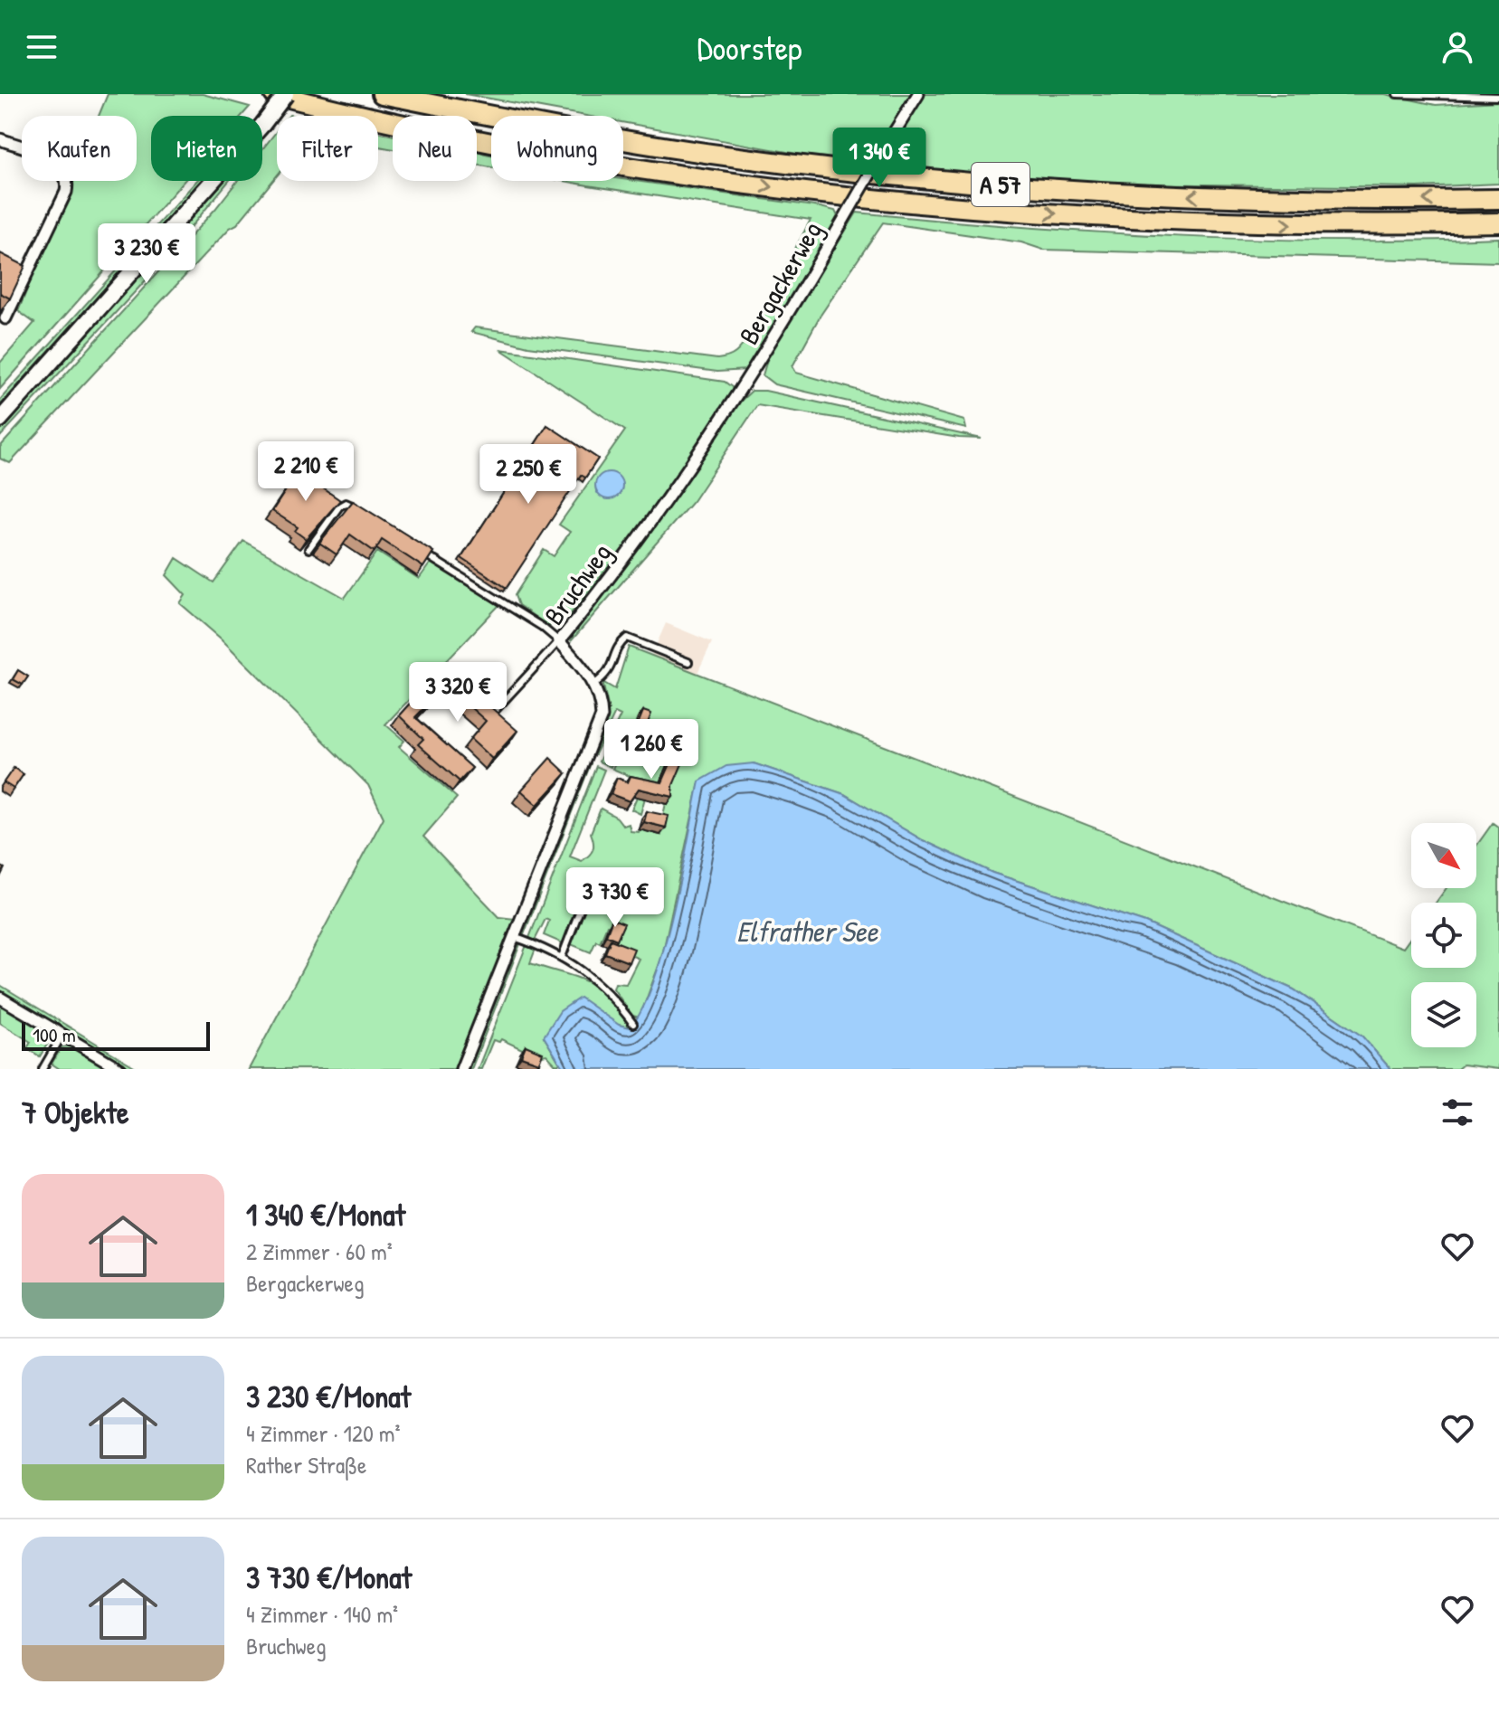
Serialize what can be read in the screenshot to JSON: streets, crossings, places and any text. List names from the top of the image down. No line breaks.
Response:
{"streets":{"highway":["A 57"],"street":["Bergackerweg","Bruchweg"]},"crossings":[["Bergackerweg","Bruchweg"]],"water":["Elfrather See"],"scale_bar":"100 m","north":"bottom right","page":{"header":"Doorstep","chip":["Kaufen","Mieten","Filter","Neu","Wohnung"],"price":["1 340 €","3 230 €","2 210 €","2 250 €","3 320 €","1 260 €","3 730 €"],"scale":"100 m","heading":"7 Objekte","list":[{"name":"1 340 €/Monat","note":"2 Zimmer · 60 m² · Bergackerweg"},{"name":"3 230 €/Monat","note":"4 Zimmer · 120 m² · Rather Straße"},{"name":"3 730 €/Monat","note":"4 Zimmer · 140 m² · Bruchweg"}]}}
